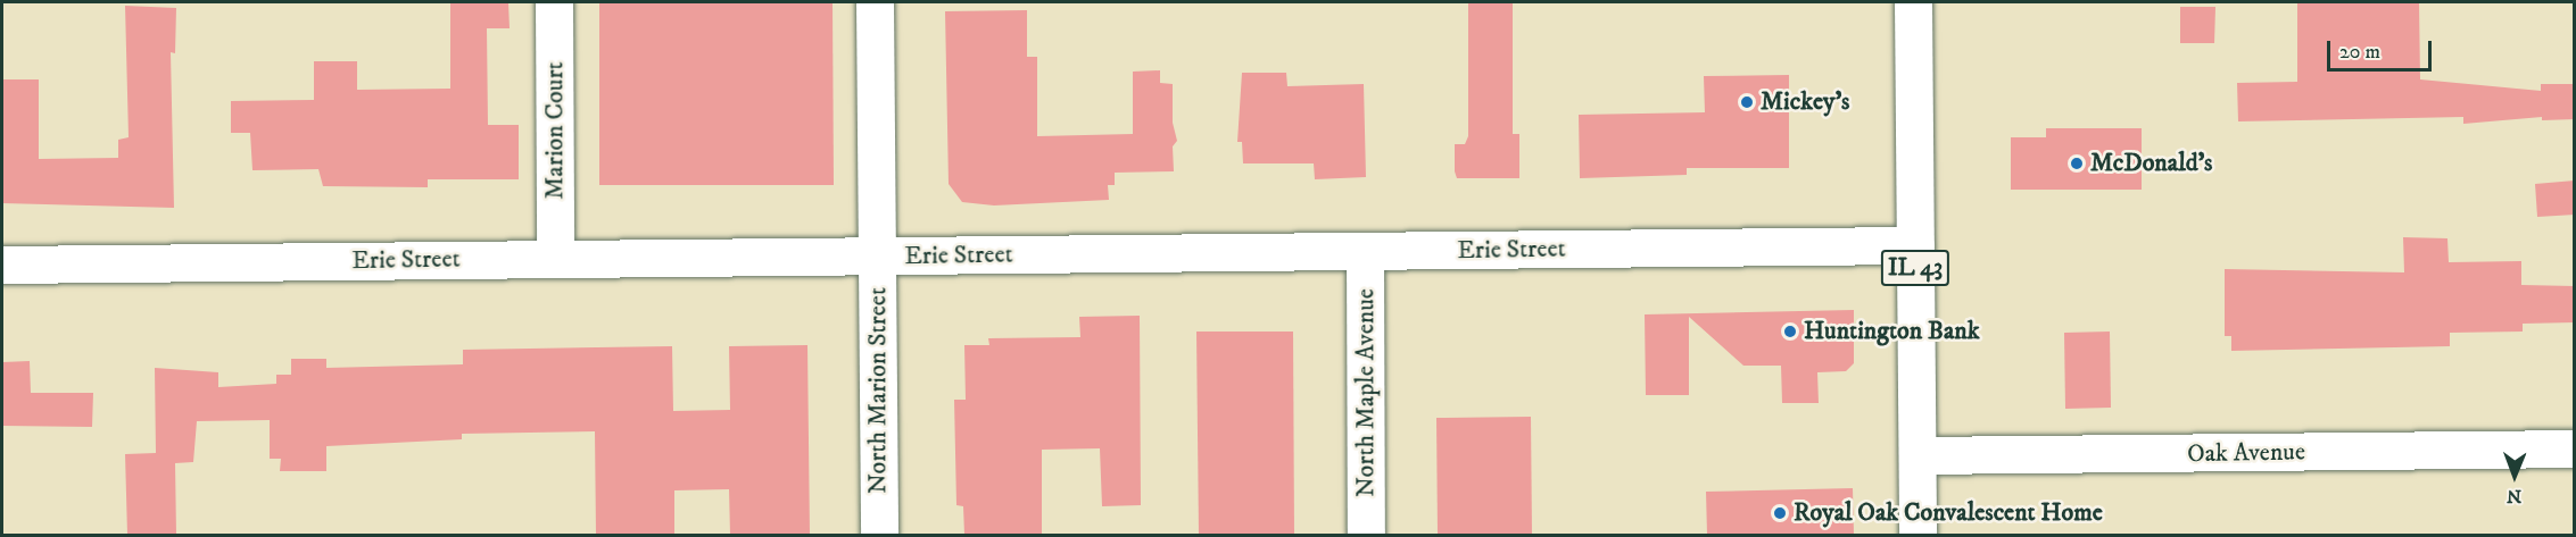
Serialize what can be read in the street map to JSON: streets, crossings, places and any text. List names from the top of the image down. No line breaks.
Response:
{"streets":{"street":["Marion Court","Erie Street","IL 43","North Marion Street","North Maple Avenue","Oak Avenue"]},"crossings":[["Marion Court","Erie Street"],["Erie Street","IL 43"],["Erie Street","North Marion Street"],["Erie Street","North Maple Avenue"],["IL 43","Oak Avenue"]],"places":["Mickey's","McDonald's","Huntington Bank","Royal Oak Convalescent Home"],"scale_bar":"20 m","north":"bottom"}
